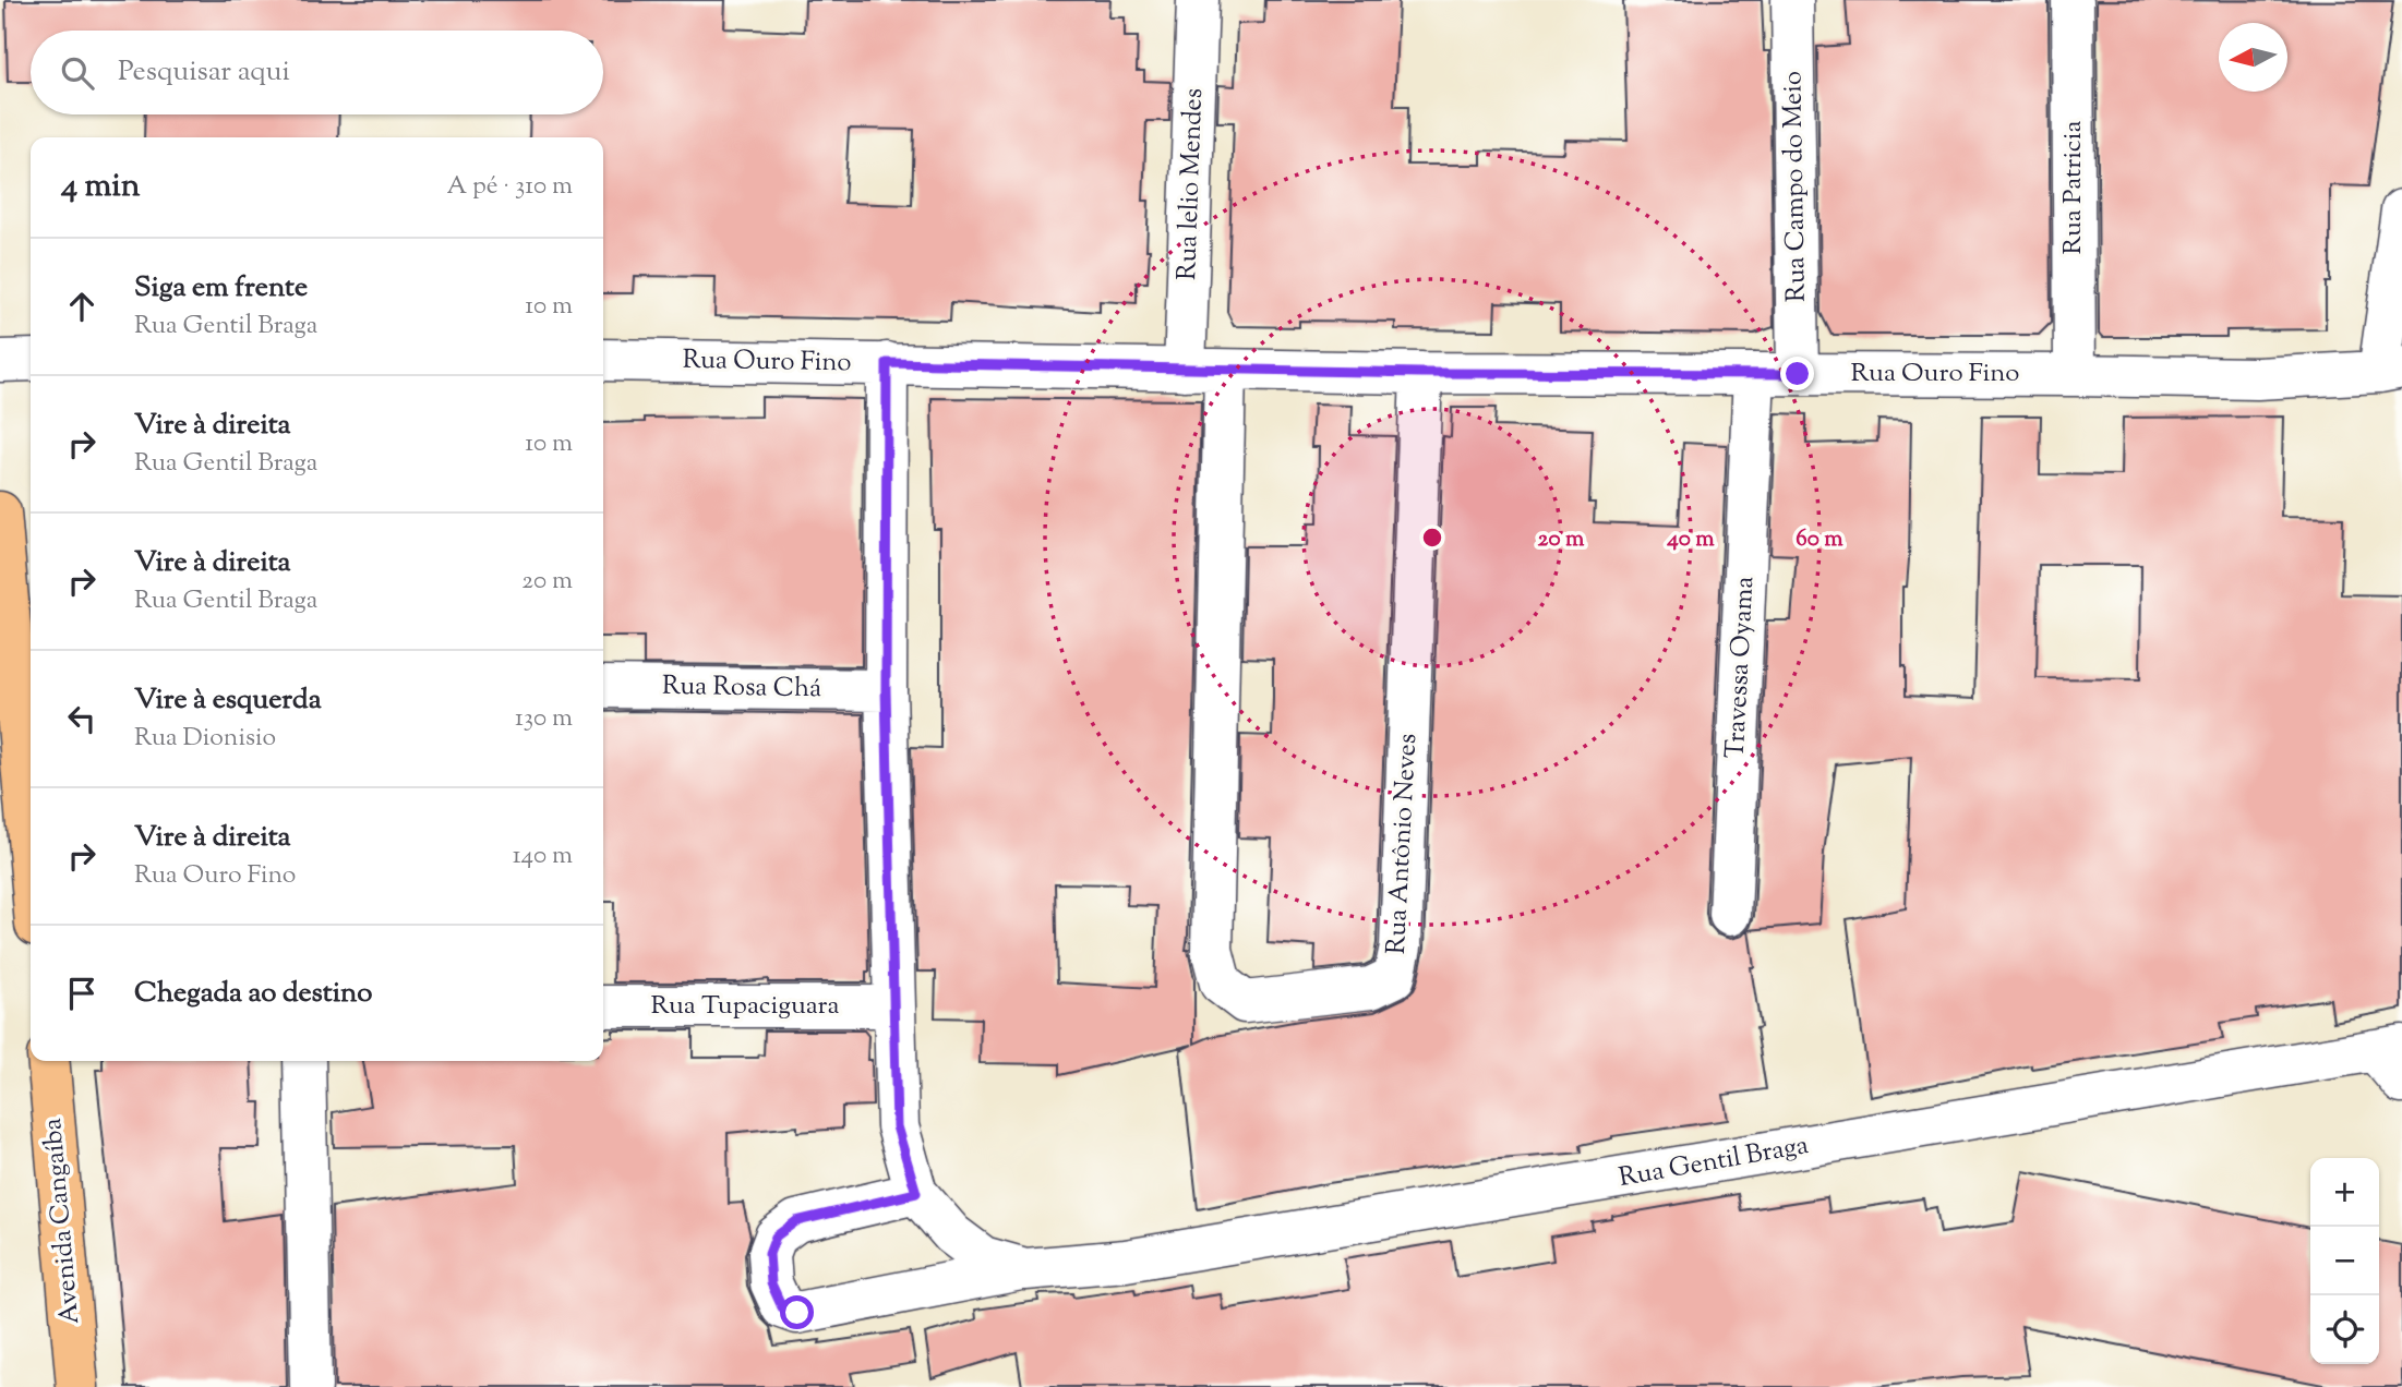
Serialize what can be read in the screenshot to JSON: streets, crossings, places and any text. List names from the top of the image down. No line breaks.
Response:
{"streets":{"main road":["Avenida Cangaíba"],"street":["Rua lelio Mendes","Rua Campo do Meio","Rua Patricia","Rua Ouro Fino","Travessa Oyama","Rua Rosa Chá","Rua Antônio Neves","Rua Tupaciguara","Rua Gentil Braga"]},"crossings":[["Rua lelio Mendes","Rua Ouro Fino"],["Rua lelio Mendes","Rua Antônio Neves"],["Rua Campo do Meio","Rua Ouro Fino"],["Rua Patricia","Rua Ouro Fino"],["Rua Ouro Fino","Travessa Oyama"],["Rua Ouro Fino","Rua Antônio Neves"]],"north":"left","page":{"search":"Pesquisar aqui","heading":["4 min","A pé · 310 m"],"list":[["Siga em frente","Rua Gentil Braga","10 m"],["Vire à direita","Rua Gentil Braga","10 m"],["Vire à direita","Rua Gentil Braga","20 m"],["Vire à esquerda","Rua Dionisio","130 m"],["Vire à direita","Rua Ouro Fino","140 m"],"Chegada ao destino"],"map_buttons":["+","−"]},"rings":["20 m","40 m","60 m"]}
